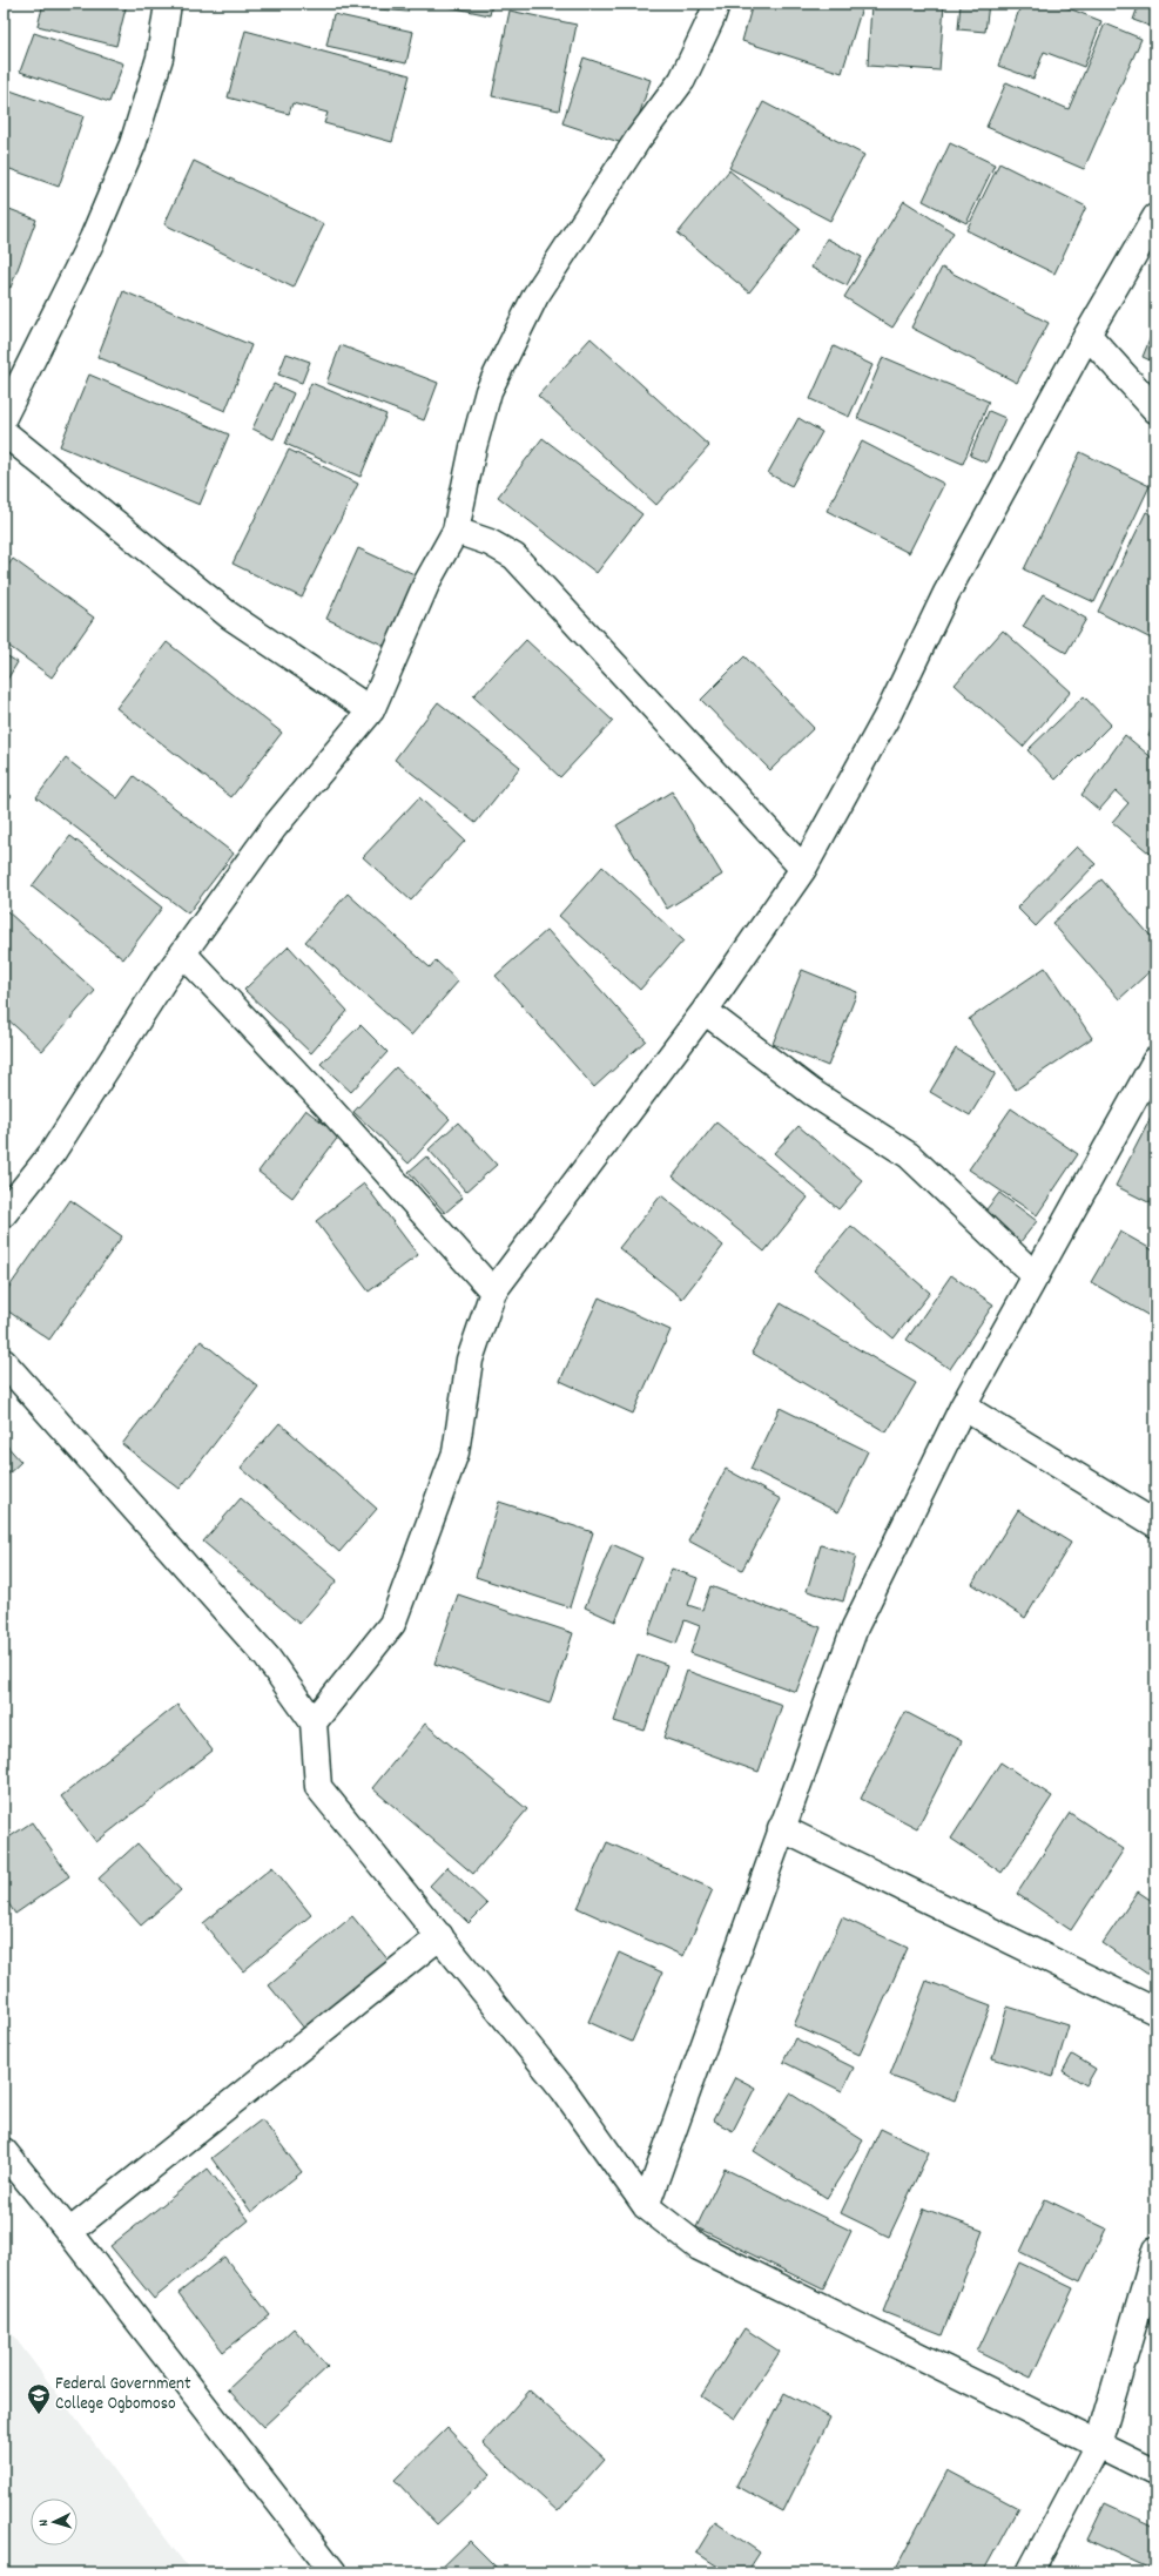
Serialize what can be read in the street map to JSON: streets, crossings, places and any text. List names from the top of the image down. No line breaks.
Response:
{"places":{"school or university":["Federal Government College Ogbomoso"]},"north":"left"}
